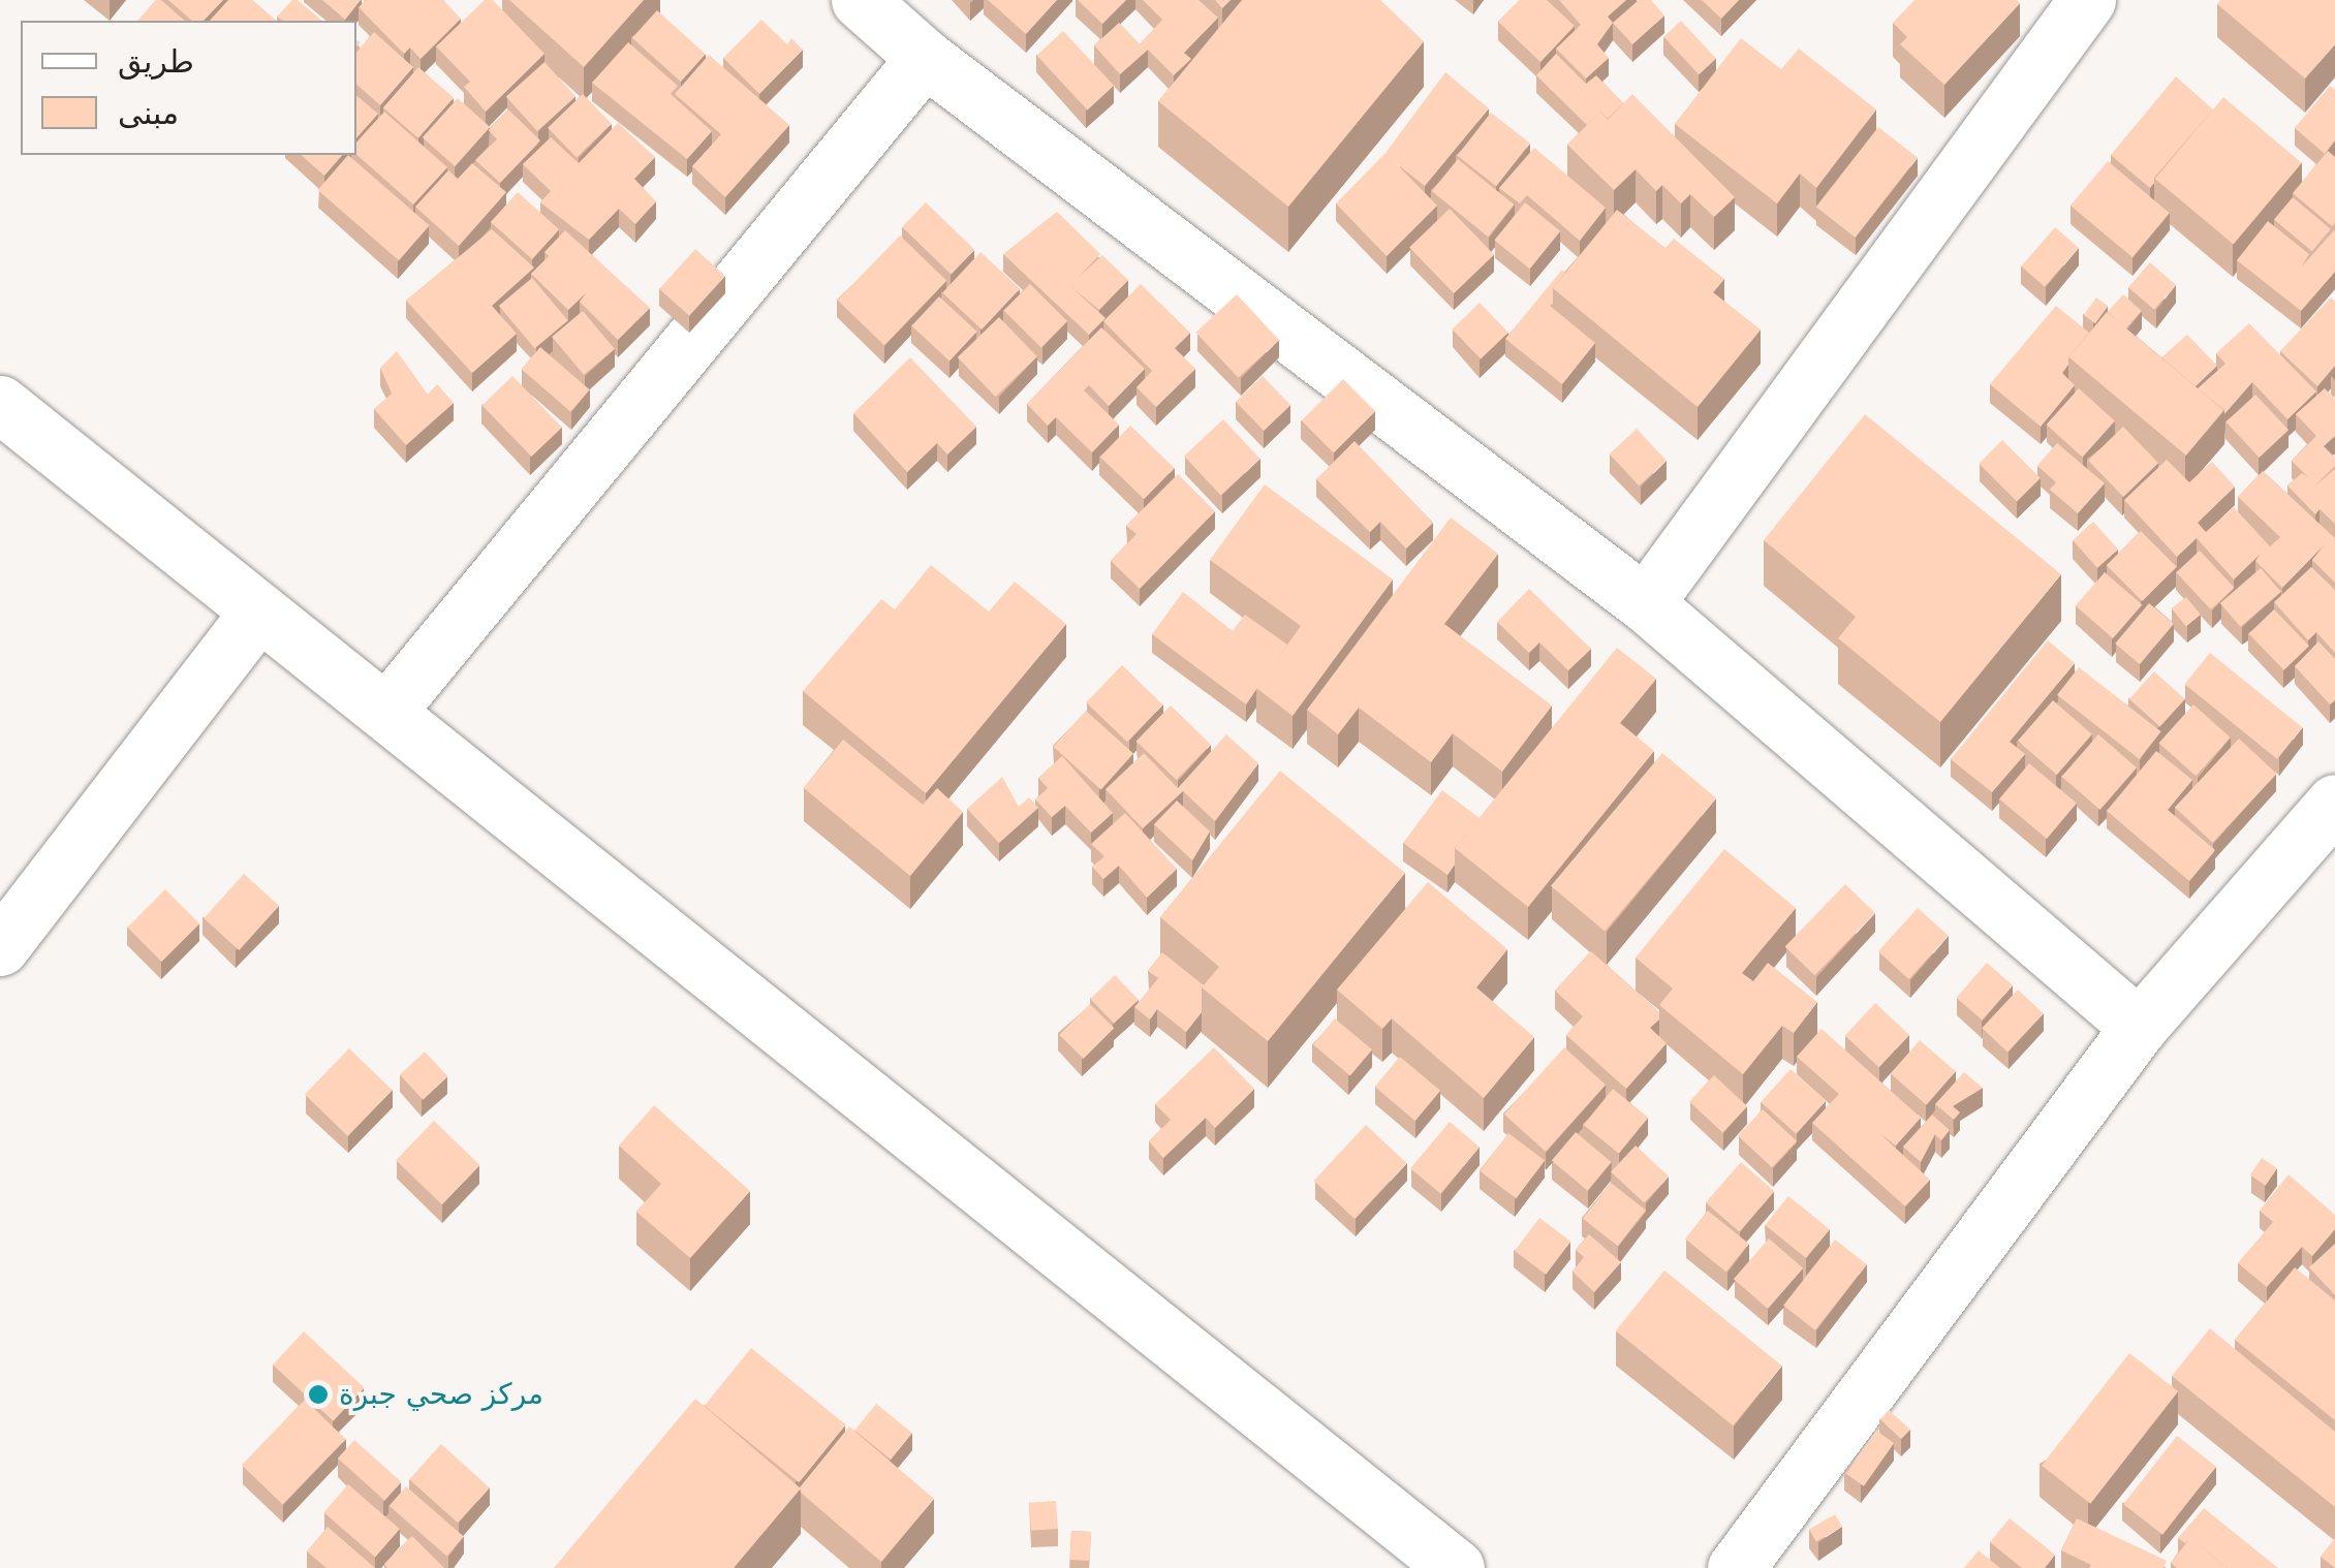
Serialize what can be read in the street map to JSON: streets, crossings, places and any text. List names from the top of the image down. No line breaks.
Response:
{"places":["مركز صحي جبرة"],"legend":["طريق","مبنى"]}
